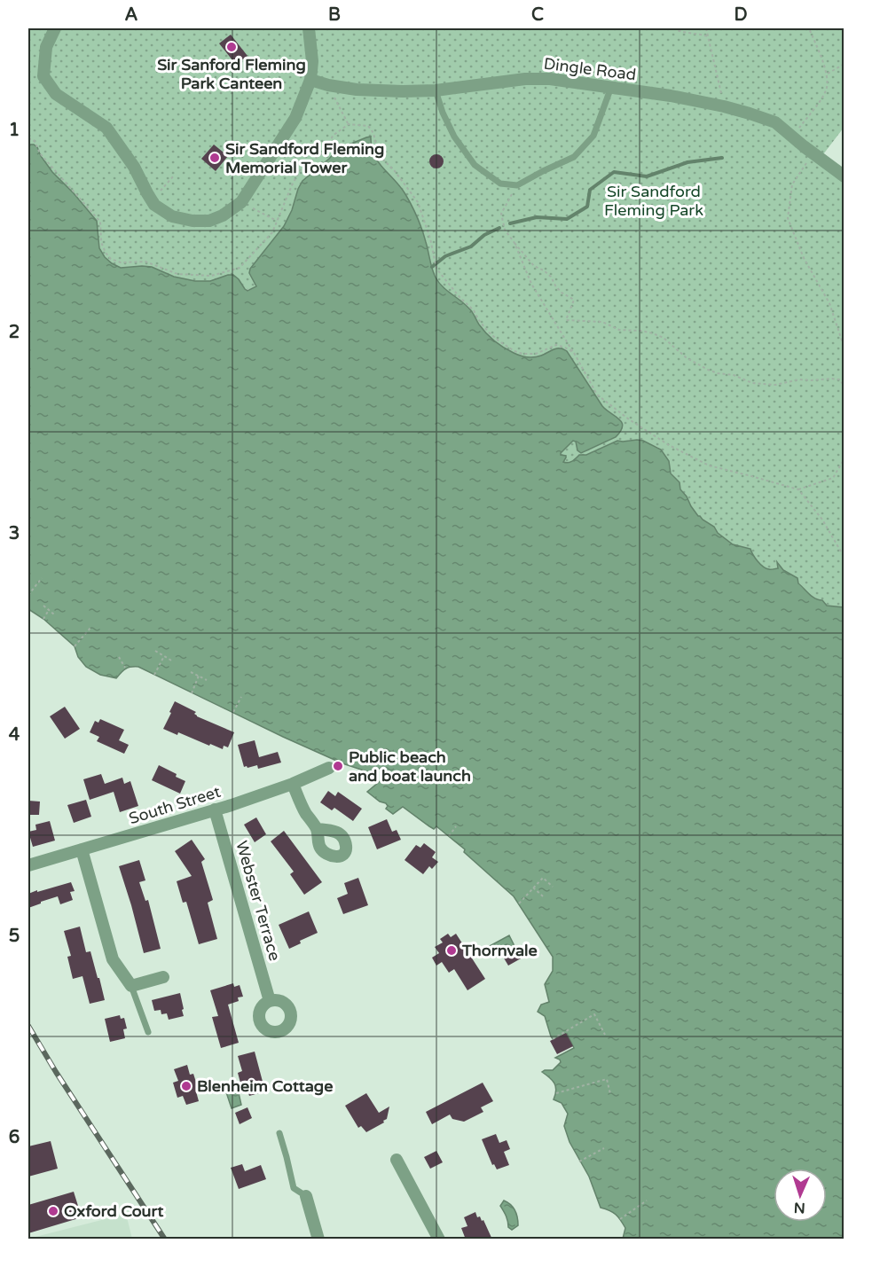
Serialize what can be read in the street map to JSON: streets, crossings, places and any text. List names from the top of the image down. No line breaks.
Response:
{"streets":{"street":["Dingle Road","South Street","Webster Terrace"]},"crossings":[["South Street","Webster Terrace"]],"parks":["Sir Sandford Fleming Park"],"places":["Sir Sanford Fleming Park Canteen","Sir Sandford Fleming Memorial Tower","Public beach and boat launch","Thornvale","Blenheim Cottage","Oxford Court"],"north":"bottom","grid":{"columns":["A","B","C","D"],"rows":["1","2","3","4","5","6"]}}
